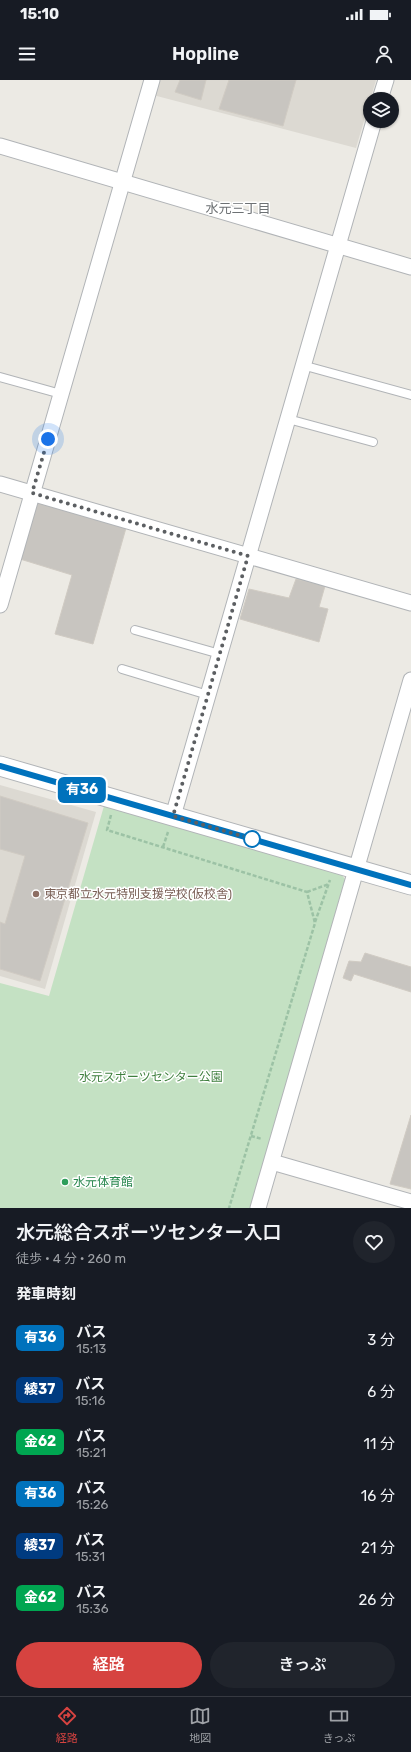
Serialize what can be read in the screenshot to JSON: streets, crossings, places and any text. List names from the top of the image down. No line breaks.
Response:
{"districts":["水元三丁目"],"parks":["水元スポーツセンター公園"],"places":["東京都立水元特別支援学校(仮校舎)","水元体育館"],"lines":["bus line 有36"],"page":{"status":"15:10","header":"Hopline","on_map":"有36","heading":[["水元総合スポーツセンター入口","徒歩 · 4 分 · 260 m"],"発車時刻"],"list":[{"mark":"有36","name":"バス","note":"15:13","value":"3 分"},{"mark":"綾37","name":"バス","note":"15:16","value":"6 分"},{"mark":"金62","name":"バス","note":"15:21","value":"11 分"},{"mark":"有36","name":"バス","note":"15:26","value":"16 分"},{"mark":"綾37","name":"バス","note":"15:31","value":"21 分"},{"mark":"金62","name":"バス","note":"15:36","value":"26 分"}],"buttons":["経路","きっぷ"],"tabs":["経路","地図","きっぷ"]}}
